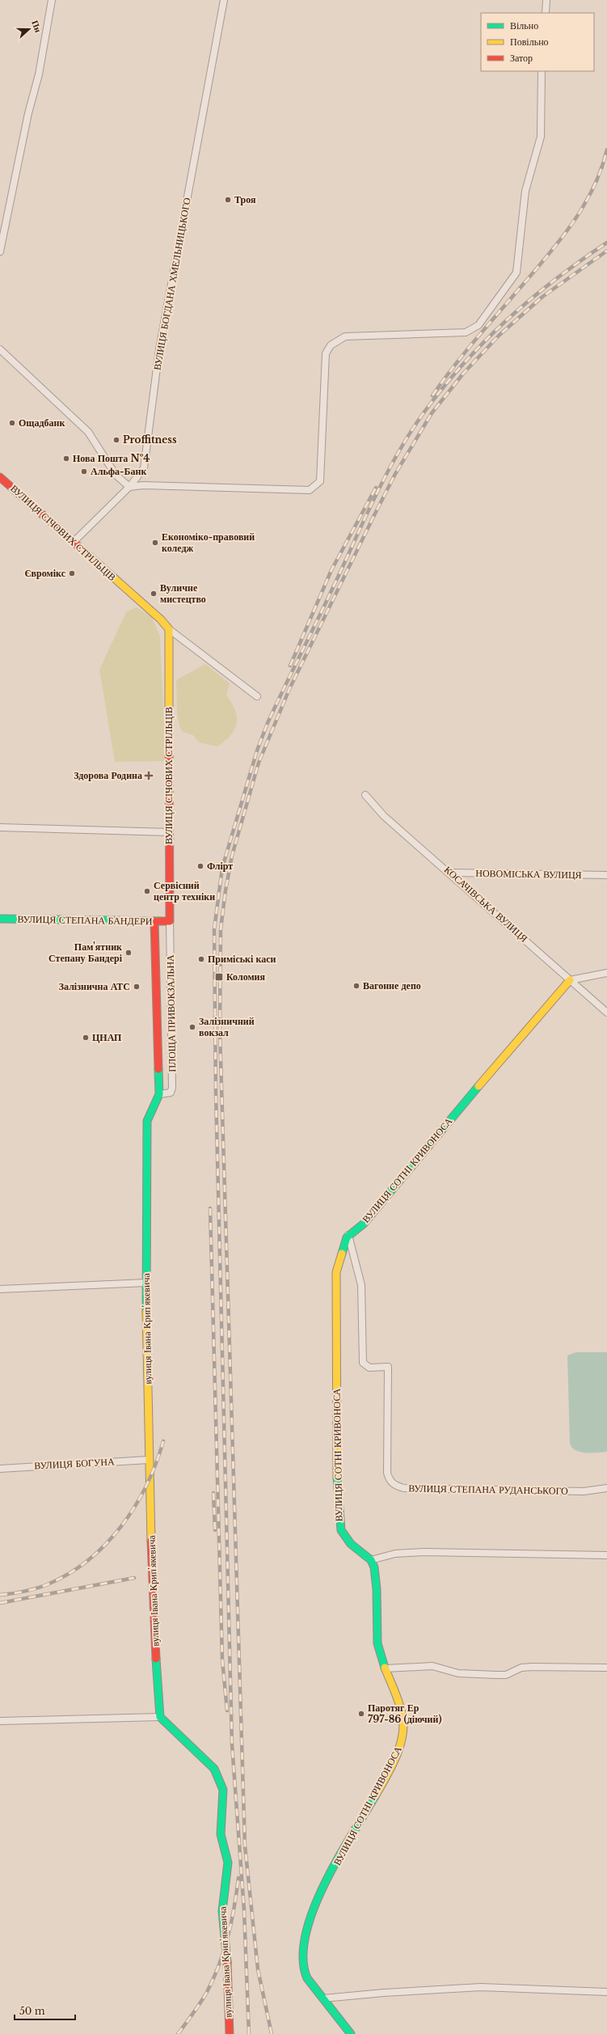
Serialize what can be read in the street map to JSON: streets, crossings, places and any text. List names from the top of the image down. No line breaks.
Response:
{"streets":{"street":["ВУЛИЦЯ БОГДАНА ХМЕЛЬНИЦЬКОГО","ВУЛИЦЯ СІЧОВИХ СТРІЛЬЦІВ","НОВОМІСЬКА ВУЛИЦЯ","КОСАЧІВСЬКА ВУЛИЦЯ","ВУЛИЦЯ СТЕПАНА БАНДЕРИ","ПЛОЩА ПРИВОКЗАЛЬНА","ВУЛИЦЯ СОТНІ КРИВОНОСА","вулиця Івана Крипʼякевича","ВУЛИЦЯ БОГУНА","ВУЛИЦЯ СТЕПАНА РУДАНСЬКОГО"]},"crossings":[["ВУЛИЦЯ БОГДАНА ХМЕЛЬНИЦЬКОГО","ВУЛИЦЯ СІЧОВИХ СТРІЛЬЦІВ"],["ВУЛИЦЯ СІЧОВИХ СТРІЛЬЦІВ","ВУЛИЦЯ СТЕПАНА БАНДЕРИ"],["ВУЛИЦЯ СІЧОВИХ СТРІЛЬЦІВ","ПЛОЩА ПРИВОКЗАЛЬНА"],["НОВОМІСЬКА ВУЛИЦЯ","КОСАЧІВСЬКА ВУЛИЦЯ"],["КОСАЧІВСЬКА ВУЛИЦЯ","ВУЛИЦЯ СОТНІ КРИВОНОСА"],["ВУЛИЦЯ СТЕПАНА БАНДЕРИ","ПЛОЩА ПРИВОКЗАЛЬНА"],["ПЛОЩА ПРИВОКЗАЛЬНА","вулиця Івана Крипʼякевича"],["ВУЛИЦЯ СОТНІ КРИВОНОСА","ВУЛИЦЯ СТЕПАНА РУДАНСЬКОГО"],["вулиця Івана Крипʼякевича","ВУЛИЦЯ БОГУНА"]],"places":{"other":["Троя","Ощадбанк","Proffitness","Нова Пошта №4","Альфа-Банк","Економіко-правовий коледж","Євромікс","Вуличне мистецтво","Флірт","Сервісний центр техніки","Пам'ятник Степану Бандері","Приміські каси","Вагонне депо","Залізнична АТС","Залізничний вокзал","ЦНАП","Паротяг Ер 797-86 (діючий)"],"health":["Здорова Родина"],"transit":["Коломия"]},"legend":["Вільно","Повільно","Затор"],"scale_bar":"50 m","north":"right"}
